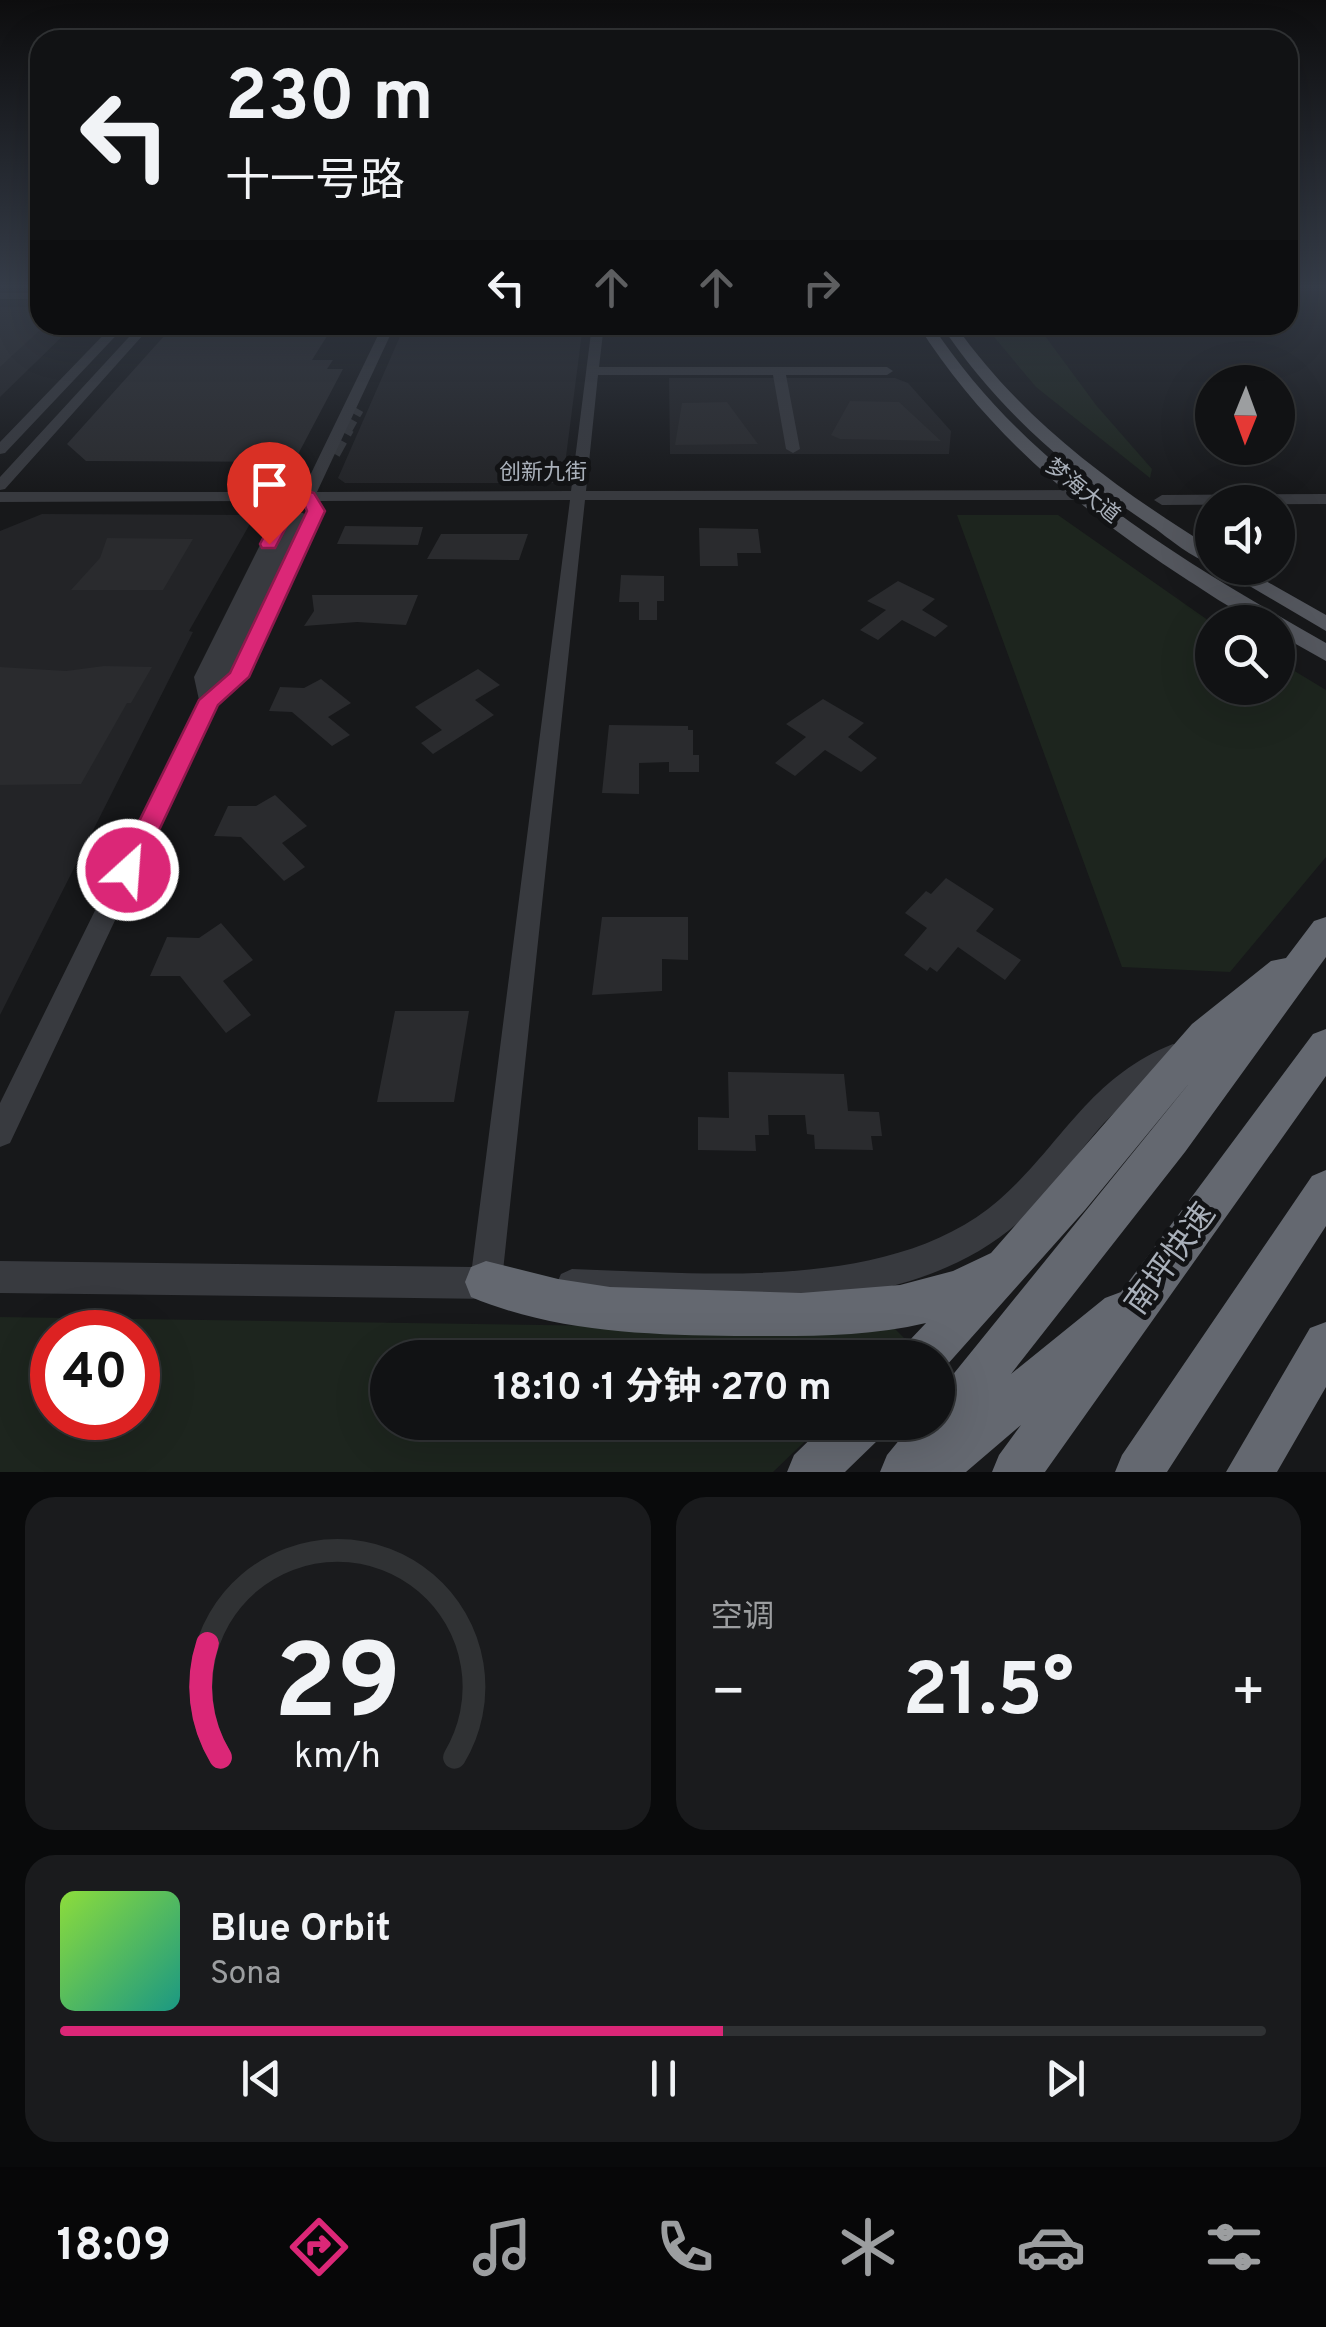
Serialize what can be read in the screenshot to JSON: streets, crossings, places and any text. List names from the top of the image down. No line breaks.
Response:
{"streets":{"highway":["南坪快速"],"main road":["梦海大道"],"street":["创新九街"]},"crossings":[["创新九街","梦海大道"]],"north":"bottom","page":{"turn":["230 m","十一号路"],"limit":"40","trip":"18:10 · 1 分钟 · 270 m","tile":"空调","heat":["−","21.5°","+"],"song":["Blue Orbit","Sona"],"tabs":"18:09","gauge":["29","km/h"]}}
